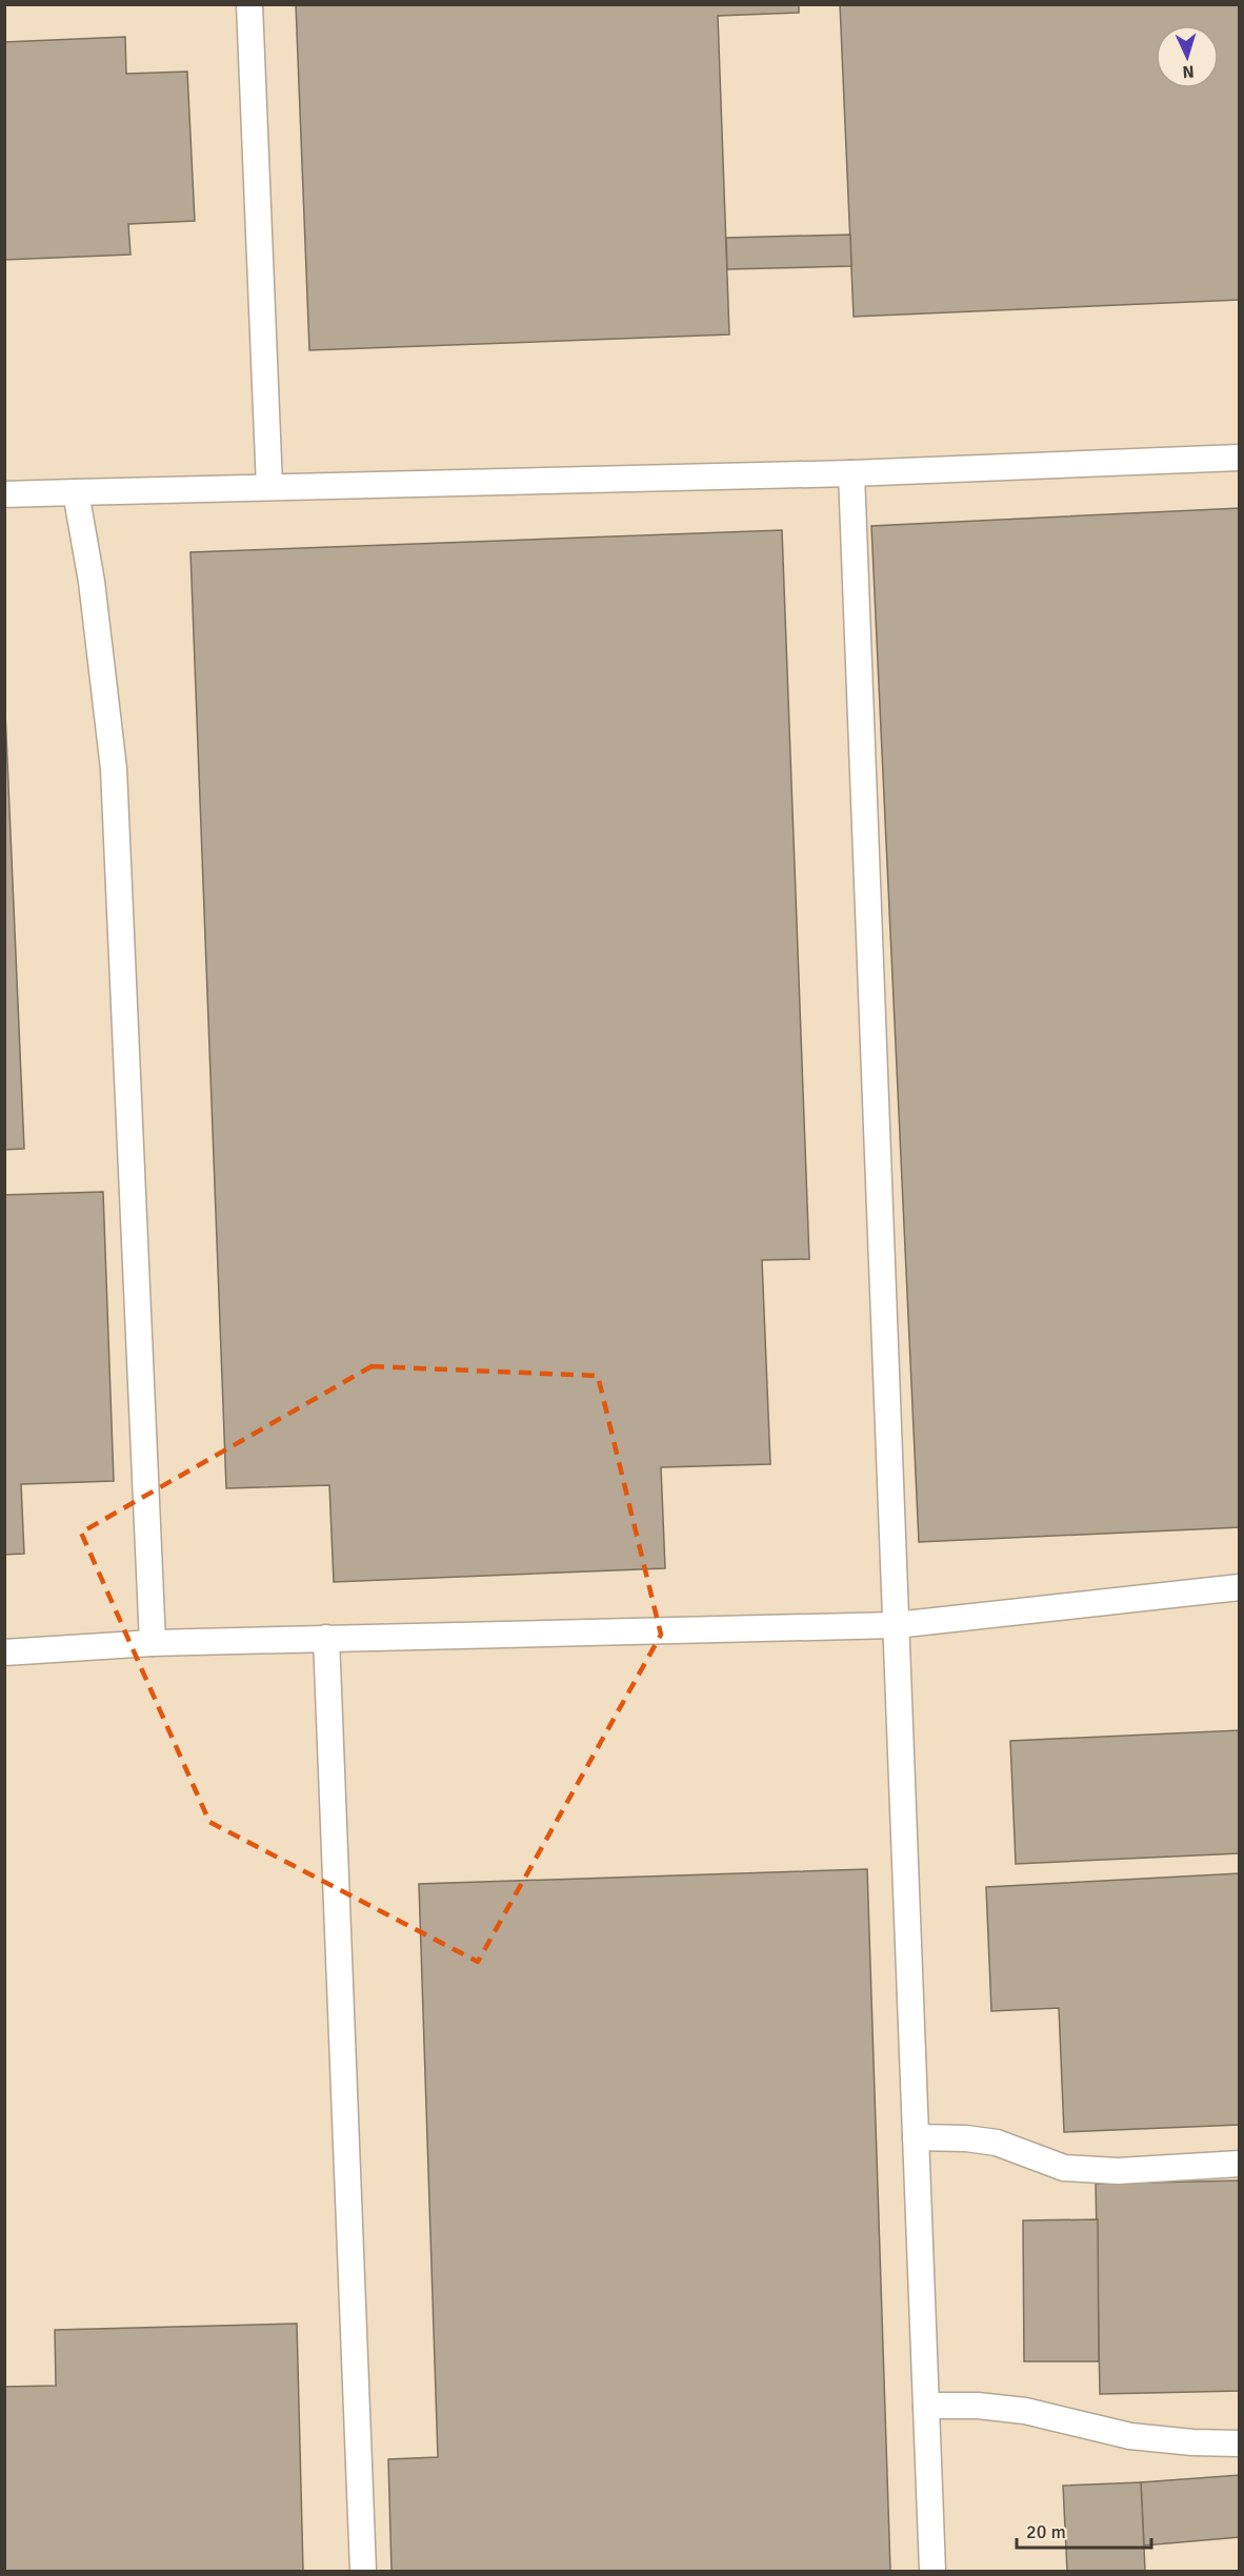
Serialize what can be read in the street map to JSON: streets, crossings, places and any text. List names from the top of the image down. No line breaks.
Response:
{"scale_bar":"20 m","north":"bottom"}
